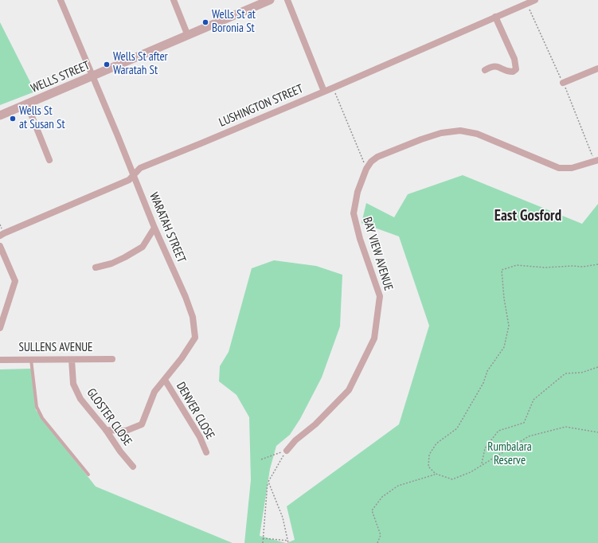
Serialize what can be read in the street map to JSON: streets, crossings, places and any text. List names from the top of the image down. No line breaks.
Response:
{"streets":{"street":["WELLS STREET","LUSHINGTON STREET","WARATAH STREET","BAY VIEW AVENUE","SULLENS AVENUE","DENVER CLOSE","GLOSTER CLOSE"]},"crossings":[["WELLS STREET","WARATAH STREET"],["LUSHINGTON STREET","WARATAH STREET"],["WARATAH STREET","DENVER CLOSE"],["WARATAH STREET","GLOSTER CLOSE"],["SULLENS AVENUE","GLOSTER CLOSE"]],"districts":["East Gosford"],"parks":["Rumbalara Reserve"],"places":["Wells St at Boronia St","Wells St after Waratah St","Wells St at Susan St"]}
